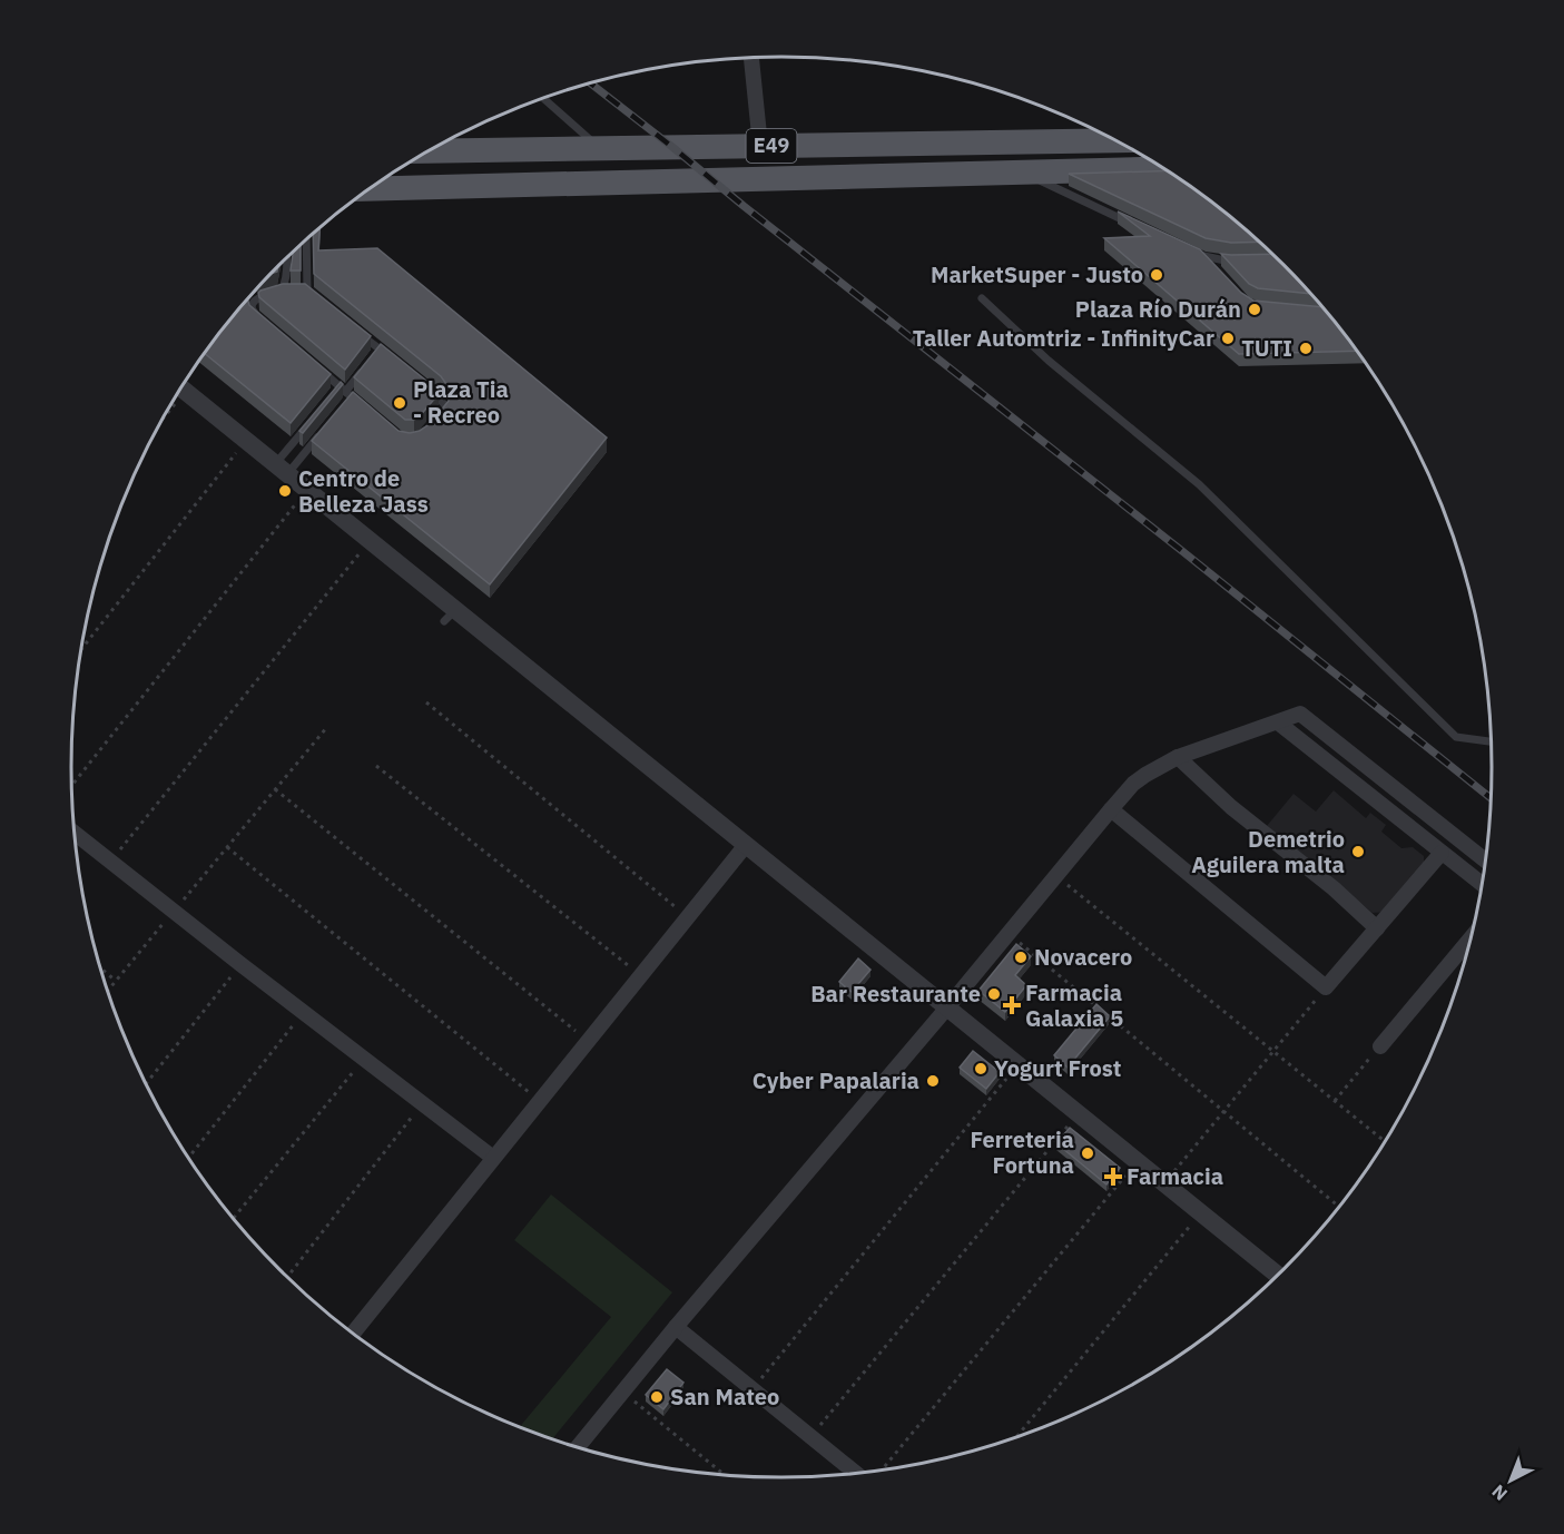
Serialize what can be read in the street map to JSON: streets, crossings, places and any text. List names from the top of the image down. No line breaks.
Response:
{"streets":{"main road":["E49"]},"places":{"other":["MarketSuper - Justo","Plaza Río Durán","Taller Automtriz - InfinityCar","TUTI","Plaza Tia - Recreo","Centro de Belleza Jass","Demetrio Aguilera malta","Novacero","Bar Restaurante","Yogurt Frost","Cyber Papalaria","Ferreteria Fortuna","San Mateo"],"health":["Farmacia Galaxia 5","Farmacia"]},"north":"bottom left"}
